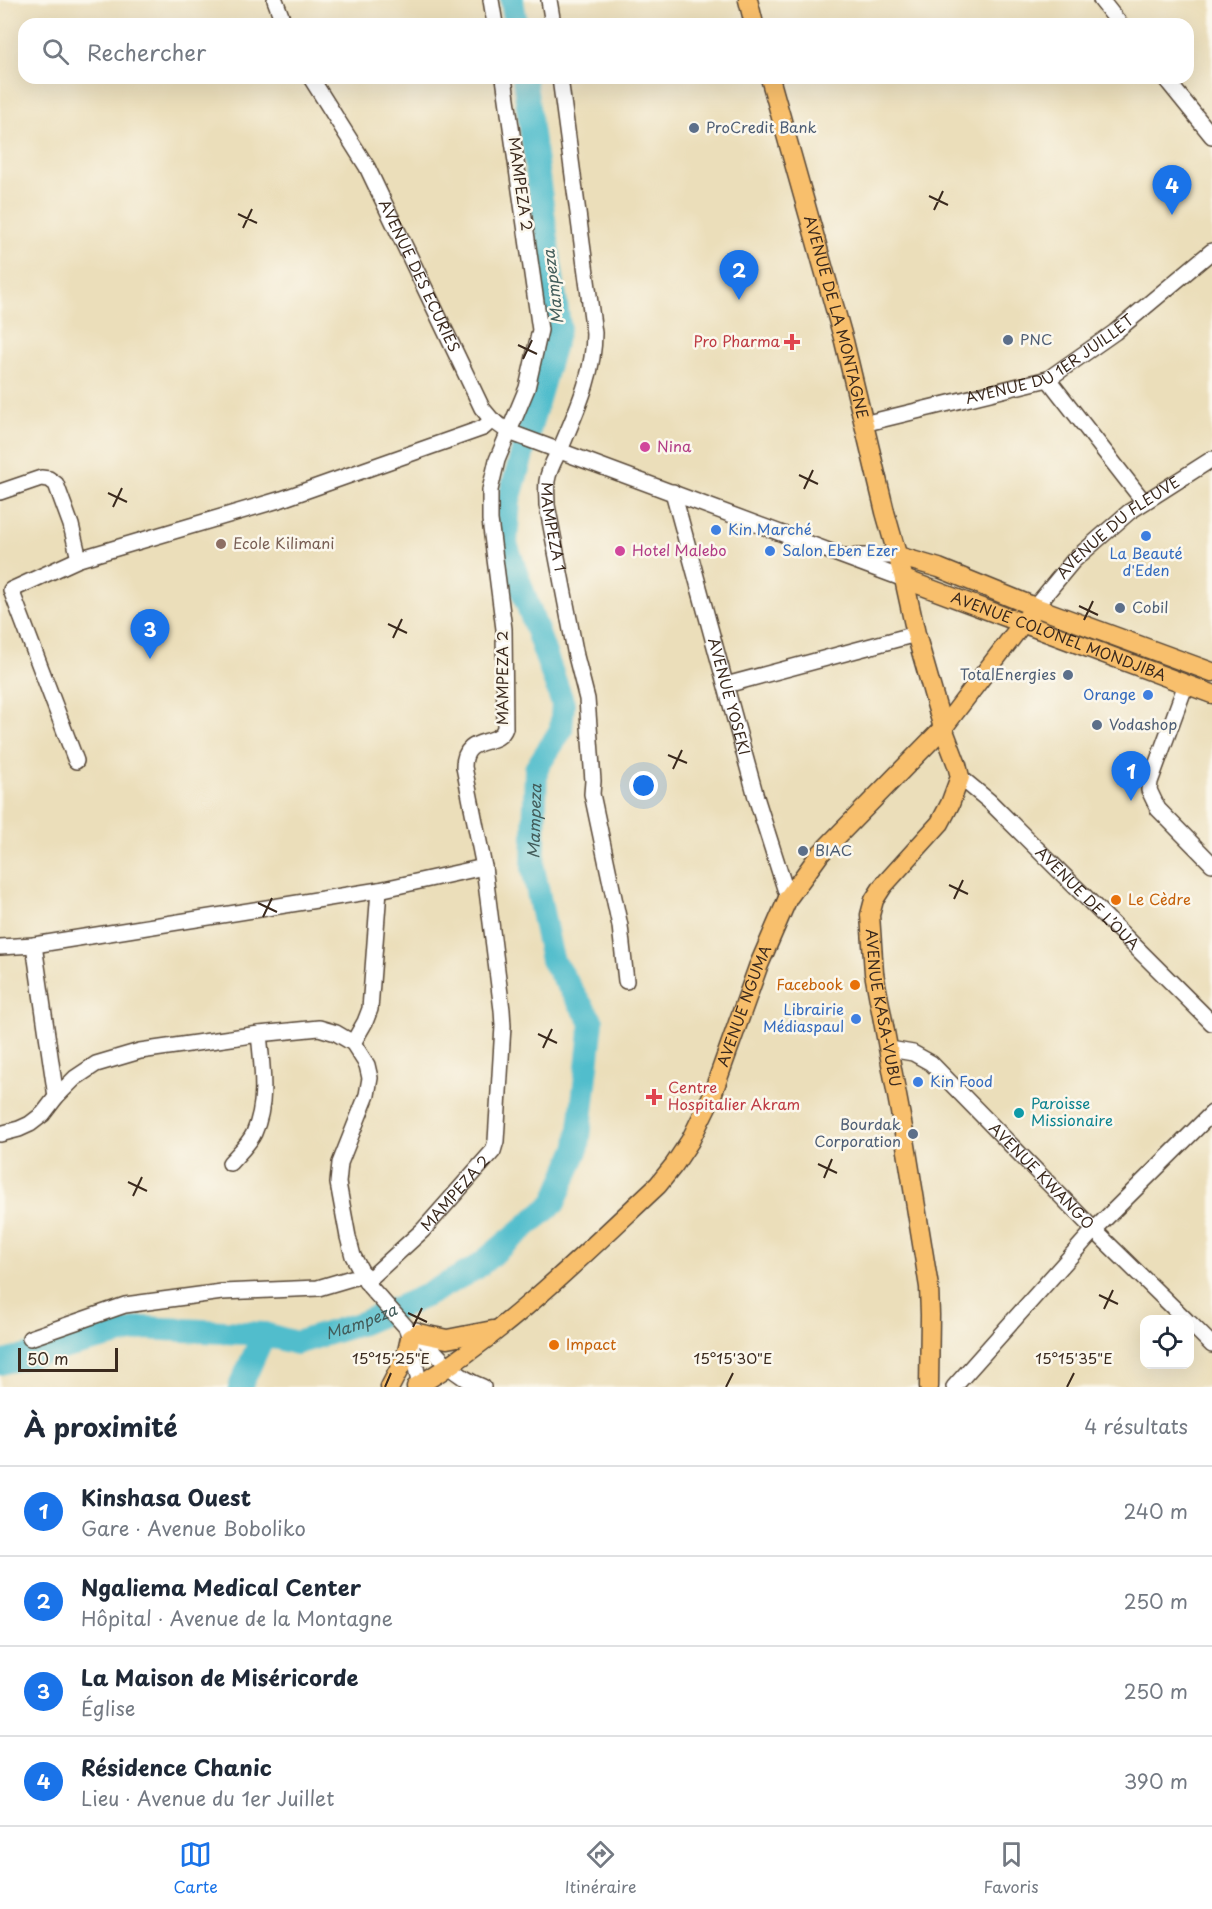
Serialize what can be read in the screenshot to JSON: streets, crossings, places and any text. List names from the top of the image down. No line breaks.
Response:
{"streets":{"main road":["AVENUE DE LA MONTAGNE","AVENUE COLONEL MONDJIBA","AVENUE NGUMA","AVENUE KASA-VUBU"],"street":["MAMPEZA 2","AVENUE DES ECURIES","AVENUE DU 1ER JUILLET","MAMPEZA 1","AVENUE DU FLEUVE","AVENUE YOSEKI","AVENUE DE L’OUA","AVENUE KWANGO"]},"crossings":[["MAMPEZA 2","AVENUE DES ECURIES"],["AVENUE DES ECURIES","AVENUE DE LA MONTAGNE"],["AVENUE DES ECURIES","MAMPEZA 1"],["AVENUE DES ECURIES","AVENUE COLONEL MONDJIBA"],["AVENUE DES ECURIES","AVENUE YOSEKI"],["AVENUE DE LA MONTAGNE","AVENUE DU 1ER JUILLET"],["AVENUE DE LA MONTAGNE","AVENUE COLONEL MONDJIBA"],["AVENUE DU FLEUVE","AVENUE COLONEL MONDJIBA"],["AVENUE DU FLEUVE","AVENUE NGUMA"],["AVENUE COLONEL MONDJIBA","AVENUE NGUMA"],["AVENUE YOSEKI","AVENUE NGUMA"],["AVENUE DE L’OUA","AVENUE KASA-VUBU"],["AVENUE KASA-VUBU","AVENUE KWANGO"]],"water":["Mampeza"],"places":{"other":["ProCredit Bank","PNC","Nina","Kin Marché","La Beauté d'Eden","Ecole Kilimani","Hotel Malebo","Salon Eben Ezer","Cobil","TotalEnergies","Orange","Vodashop","BIAC","Le Cèdre","Facebook","Librairie Médiaspaul","Kin Food","Paroisse Missionaire","Bourdak Corporation","Impact"],"health":["Pro Pharma","Centre Hospitalier Akram"]},"scale_bar":"50 m","page":{"search":"Rechercher","pins":["4","2","3","1"],"scale":"50 m","heading":["À proximité","4 résultats"],"list":[{"mark":"1","name":"Kinshasa Ouest","note":"Gare · Avenue Boboliko","value":"240 m"},{"mark":"2","name":"Ngaliema Medical Center","note":"Hôpital · Avenue de la Montagne","value":"250 m"},{"mark":"3","name":"La Maison de Miséricorde","note":"Église","value":"250 m"},{"mark":"4","name":"Résidence Chanic","note":"Lieu · Avenue du 1er Juillet","value":"390 m"}],"nav":["Carte","Itinéraire","Favoris"]},"coordinates":["15°15'35\"E","15°15'25\"E","15°15'30\"E"]}
